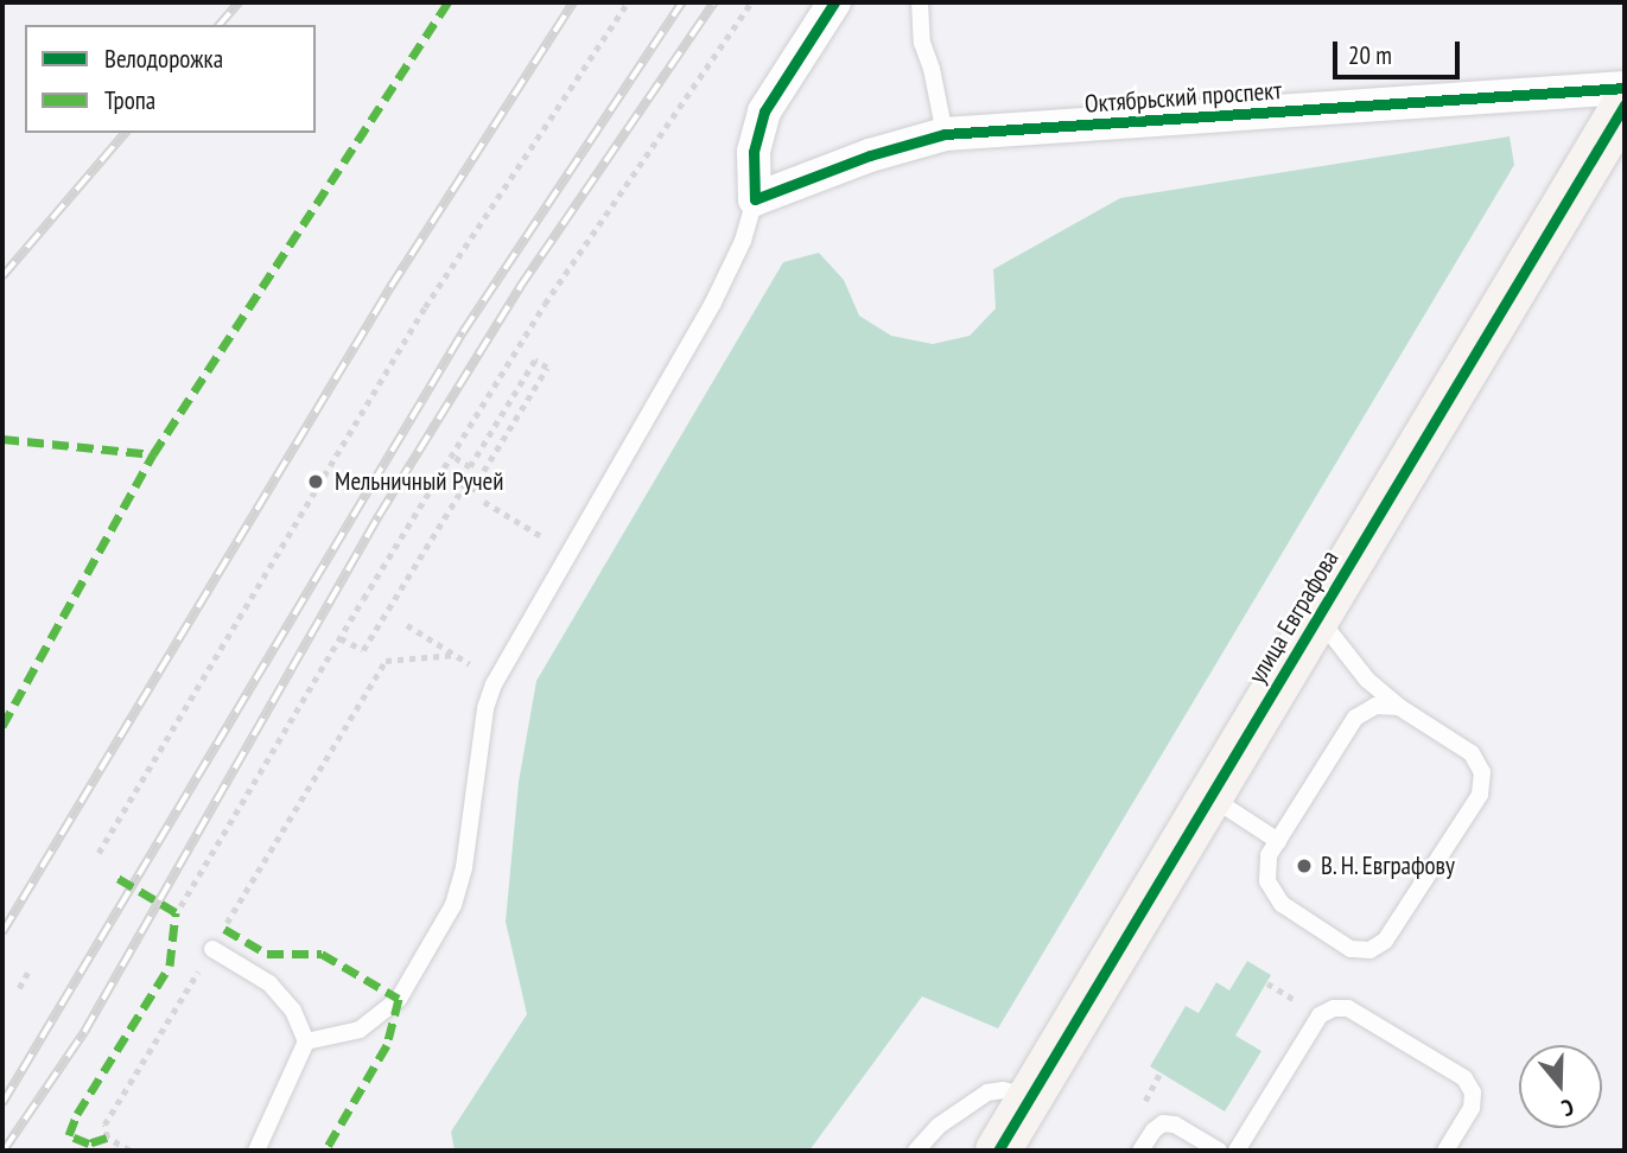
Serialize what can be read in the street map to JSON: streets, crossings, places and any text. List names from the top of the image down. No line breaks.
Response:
{"streets":{"street":["Октябрьский проспект","улица Евграфова"]},"places":["Мельничный Ручей","В. Н. Евграфову"],"legend":["Велодорожка","Тропа"],"scale_bar":"20 m","north":"bottom"}
